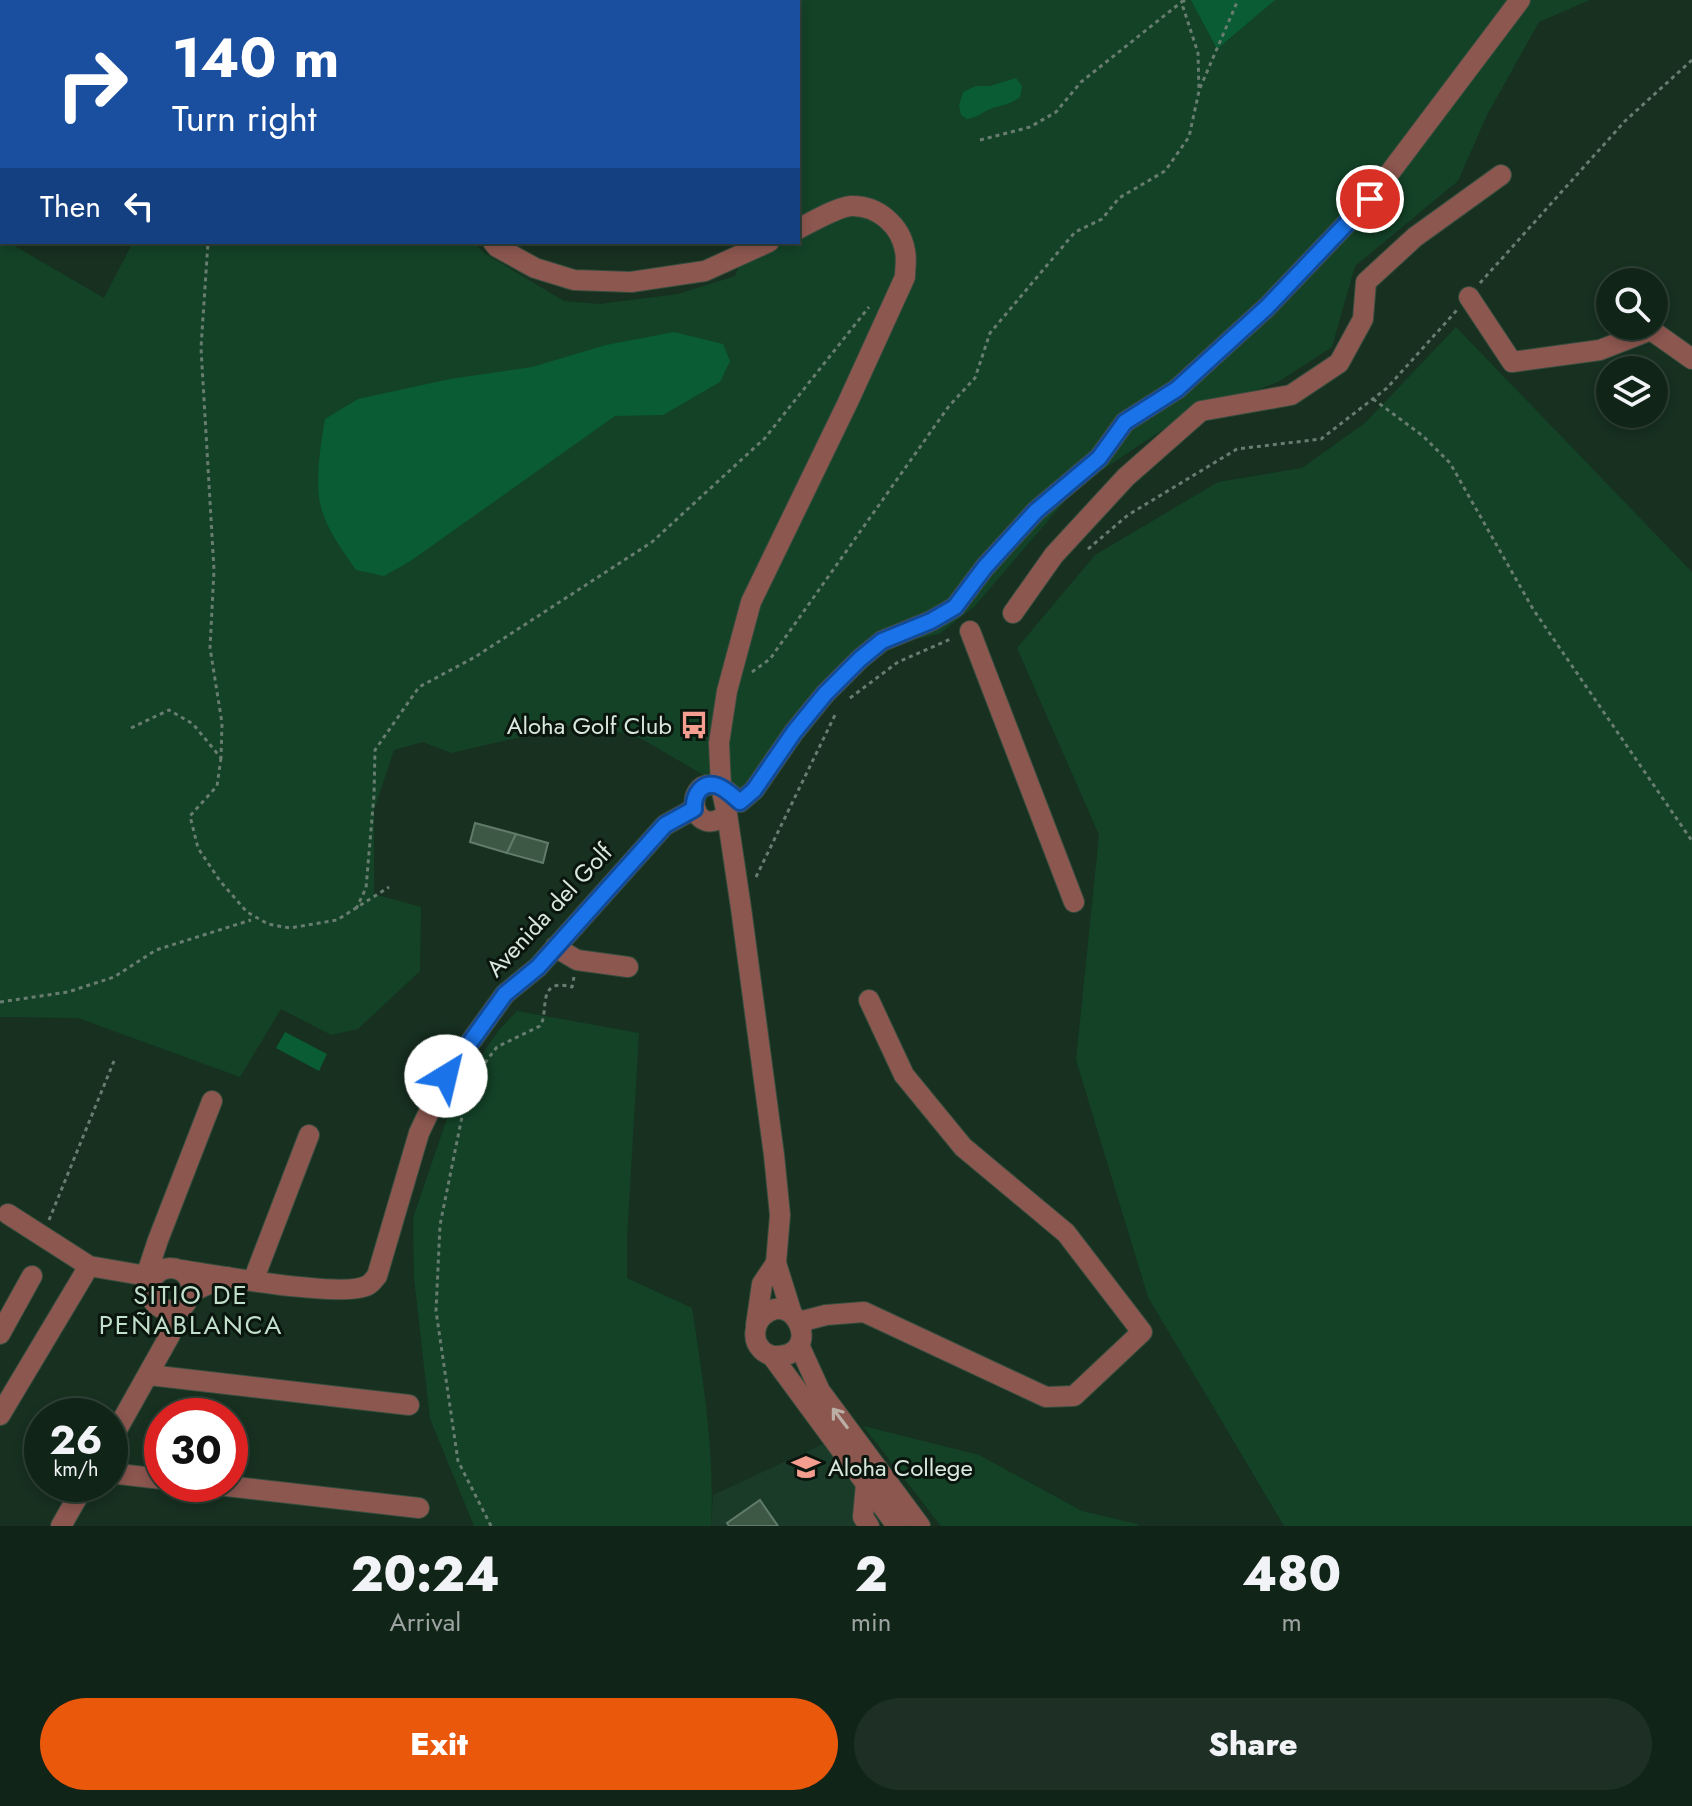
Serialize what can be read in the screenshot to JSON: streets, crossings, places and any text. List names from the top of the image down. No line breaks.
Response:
{"streets":{"street":["Avenida del Golf"]},"districts":["SITIO DE PEÑABLANCA"],"places":{"bus stop":["Aloha Golf Club"],"school or university":["Aloha College"]},"page":{"turn":["140 m","Turn right"],"then":"Then","speed":"26 km/h","limit":"30","eta":["20:24","Arrival","2","min","480","m"],"buttons":["Exit","Share"]}}
